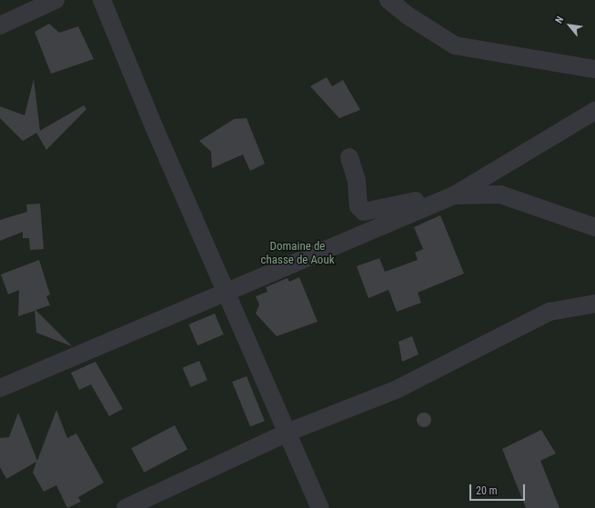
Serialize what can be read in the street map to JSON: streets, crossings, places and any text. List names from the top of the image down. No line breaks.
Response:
{"parks":["Domaine de chasse de Aouk"],"scale_bar":"20 m","north":"top left"}
